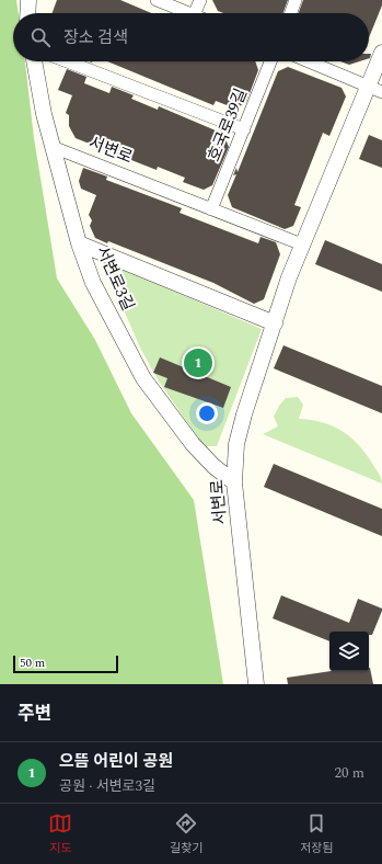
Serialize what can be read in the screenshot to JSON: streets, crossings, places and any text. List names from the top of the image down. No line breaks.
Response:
{"streets":{"street":["호국로39길","서변로","서변로3길"]},"crossings":[["호국로39길","서변로"],["서변로","서변로3길"]],"scale_bar":"50 m","page":{"search":"장소 검색","pins":"1","scale":"50 m","heading":"주변","list":[{"mark":"1","name":"으뜸 어린이 공원","note":"공원 · 서변로3길","value":"20 m"}],"nav":["지도","길찾기","저장됨"]}}
